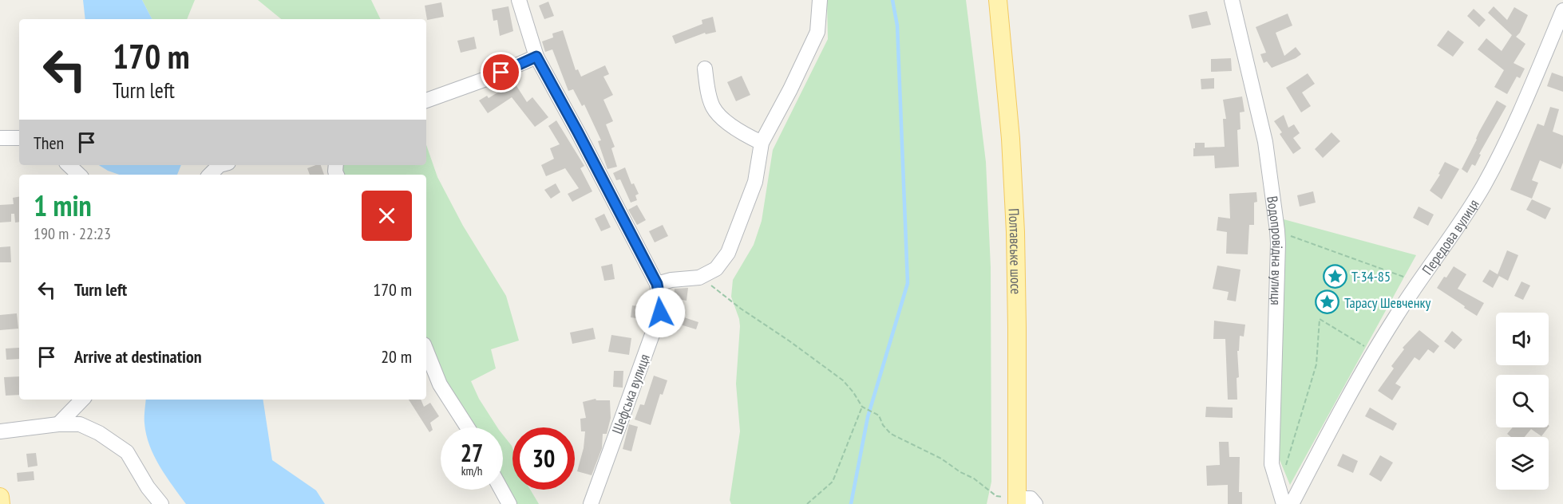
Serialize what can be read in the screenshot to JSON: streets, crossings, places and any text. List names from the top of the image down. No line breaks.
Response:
{"streets":{"main road":["Полтавське шосе"],"street":["Передова вулиця","Водопровідна вулиця","Шефська вулиця"]},"places":{"place":["Т-34-85","Тарасу Шевченку"]},"page":{"turn":["170 m","Turn left"],"then":"Then","heading":["1 min","190 m · 22:23"],"list":[{"name":"Turn left","value":"170 m"},{"name":"Arrive at destination","value":"20 m"}],"speed":"27 km/h","limit":"30"}}
